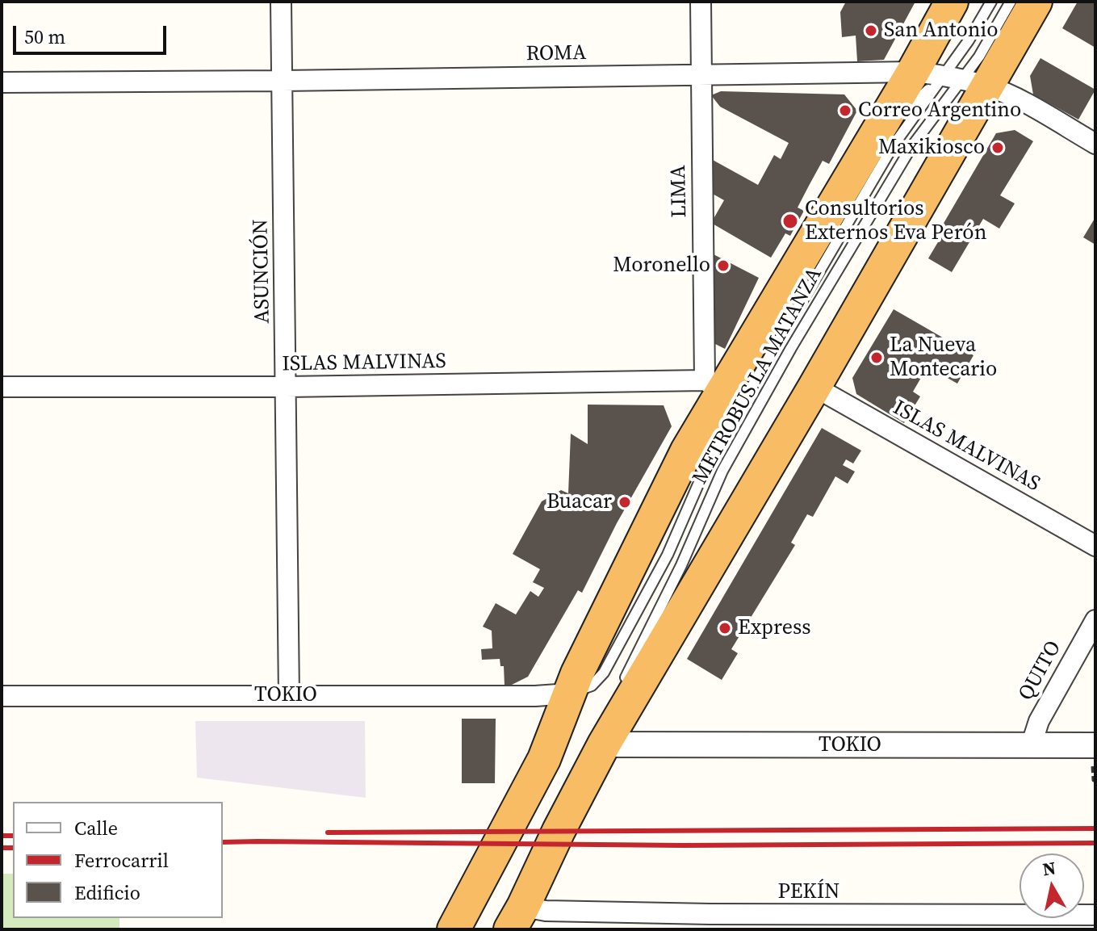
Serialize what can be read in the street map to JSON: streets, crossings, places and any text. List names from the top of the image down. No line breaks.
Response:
{"streets":{"street":["ROMA","LIMA","ASUNCIÓN","ISLAS MALVINAS","QUITO","TOKIO","PEKÍN"],"lane":["METROBUS LA MATANZA"]},"crossings":[["ROMA","LIMA"],["ROMA","ASUNCIÓN"],["ROMA","METROBUS LA MATANZA"],["LIMA","ISLAS MALVINAS"],["ASUNCIÓN","ISLAS MALVINAS"],["ASUNCIÓN","TOKIO"],["METROBUS LA MATANZA","TOKIO"],["QUITO","TOKIO"]],"places":["San Antonio","Correo Argentino","Maxikiosco","Consultorios Externos Eva Perón","Moronello","La Nueva Montecario","Buacar","Express"],"legend":["Calle","Ferrocarril","Edificio"],"scale_bar":"50 m","north":"top"}
